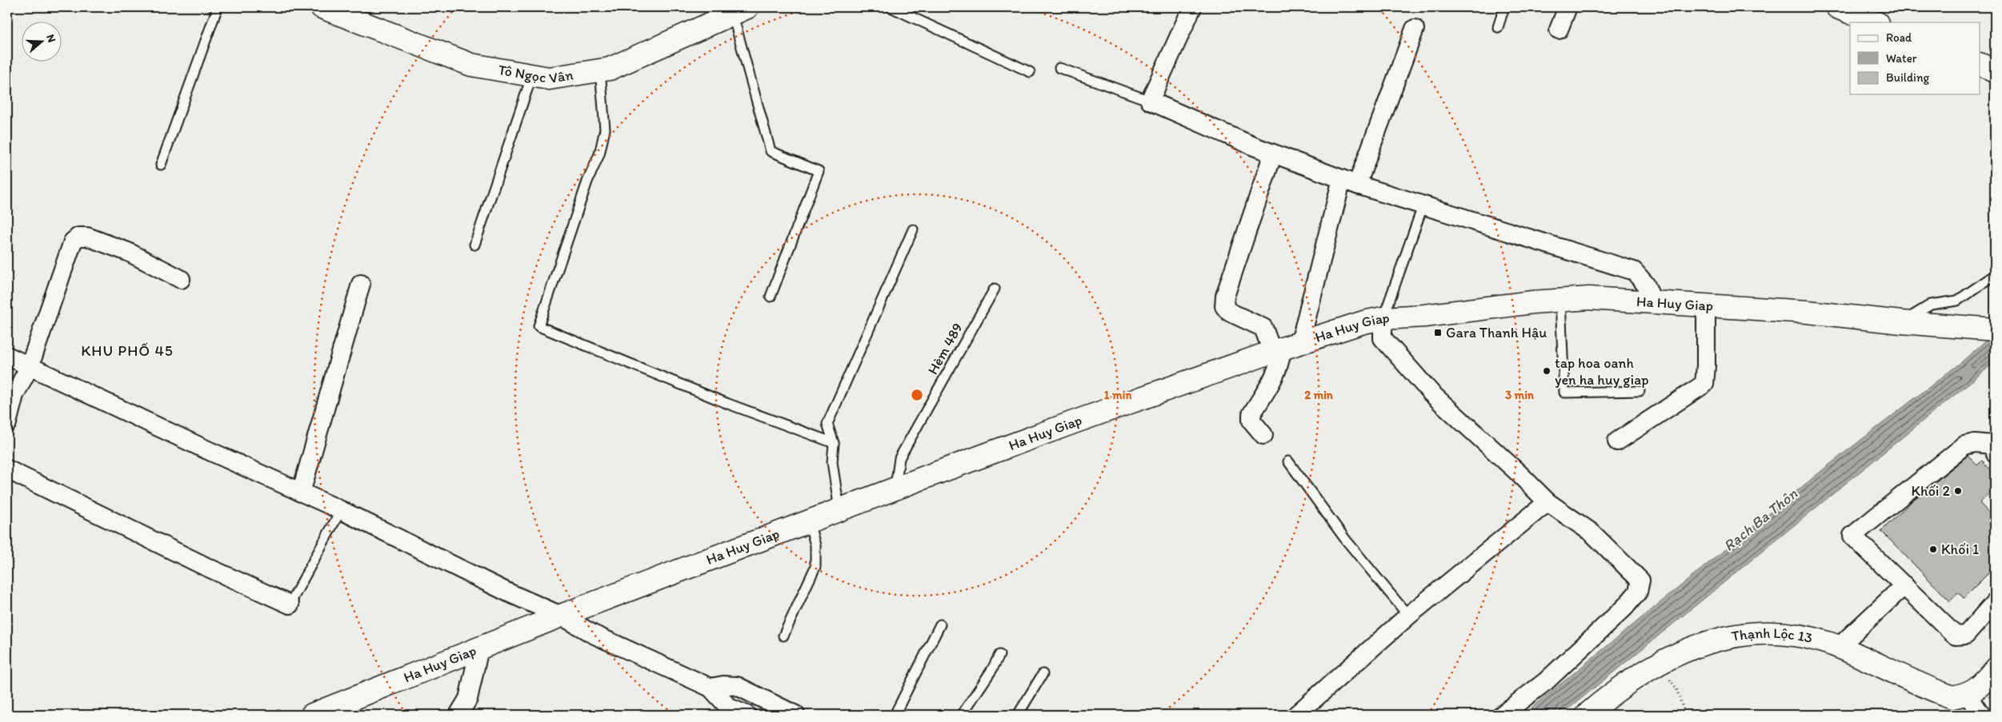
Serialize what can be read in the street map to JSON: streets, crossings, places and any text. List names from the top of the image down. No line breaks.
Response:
{"streets":{"main road":["Tô Ngọc Vân","Ha Huy Giap","Thạnh Lộc 13"],"lane":["Hèm 489"]},"crossings":[["Ha Huy Giap","Hèm 489"]],"districts":["KHU PHỐ 45"],"water":["Rạch Ba Thôn"],"places":{"transit":["Gara Thanh Hậu"],"other":["tap hoa oanh yen ha huy giap","Khối 2","Khối 1"]},"legend":["Road","Water","Building"],"north":"right","rings":["1 min","2 min","3 min"]}
